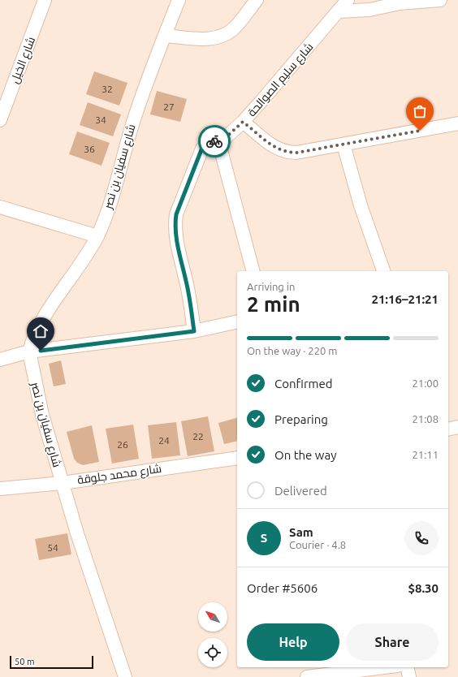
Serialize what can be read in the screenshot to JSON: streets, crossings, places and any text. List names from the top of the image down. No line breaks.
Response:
{"streets":{"street":["شارع الخيل","شارع سليم الصوالحة","شارع سفيان بن نصر","شارع محمد جلوقة"]},"crossings":[["شارع سفيان بن نصر","شارع محمد جلوقة"]],"house_numbers":["32","27","34","36","22","24","26","54"],"scale_bar":"50 m","north":"top left","page":{"heading":["2 min","Arriving in","21:16–21:21"],"panel":["Sam","Courier · 4.8","Order #5606","$8.30"],"bar":"On the way · 220 m","list":[["Confirmed","21:00"],["Preparing","21:08"],["On the way","21:11"],"Delivered"],"round":"S","buttons":["Help","Share"],"scale":"50 m"}}
